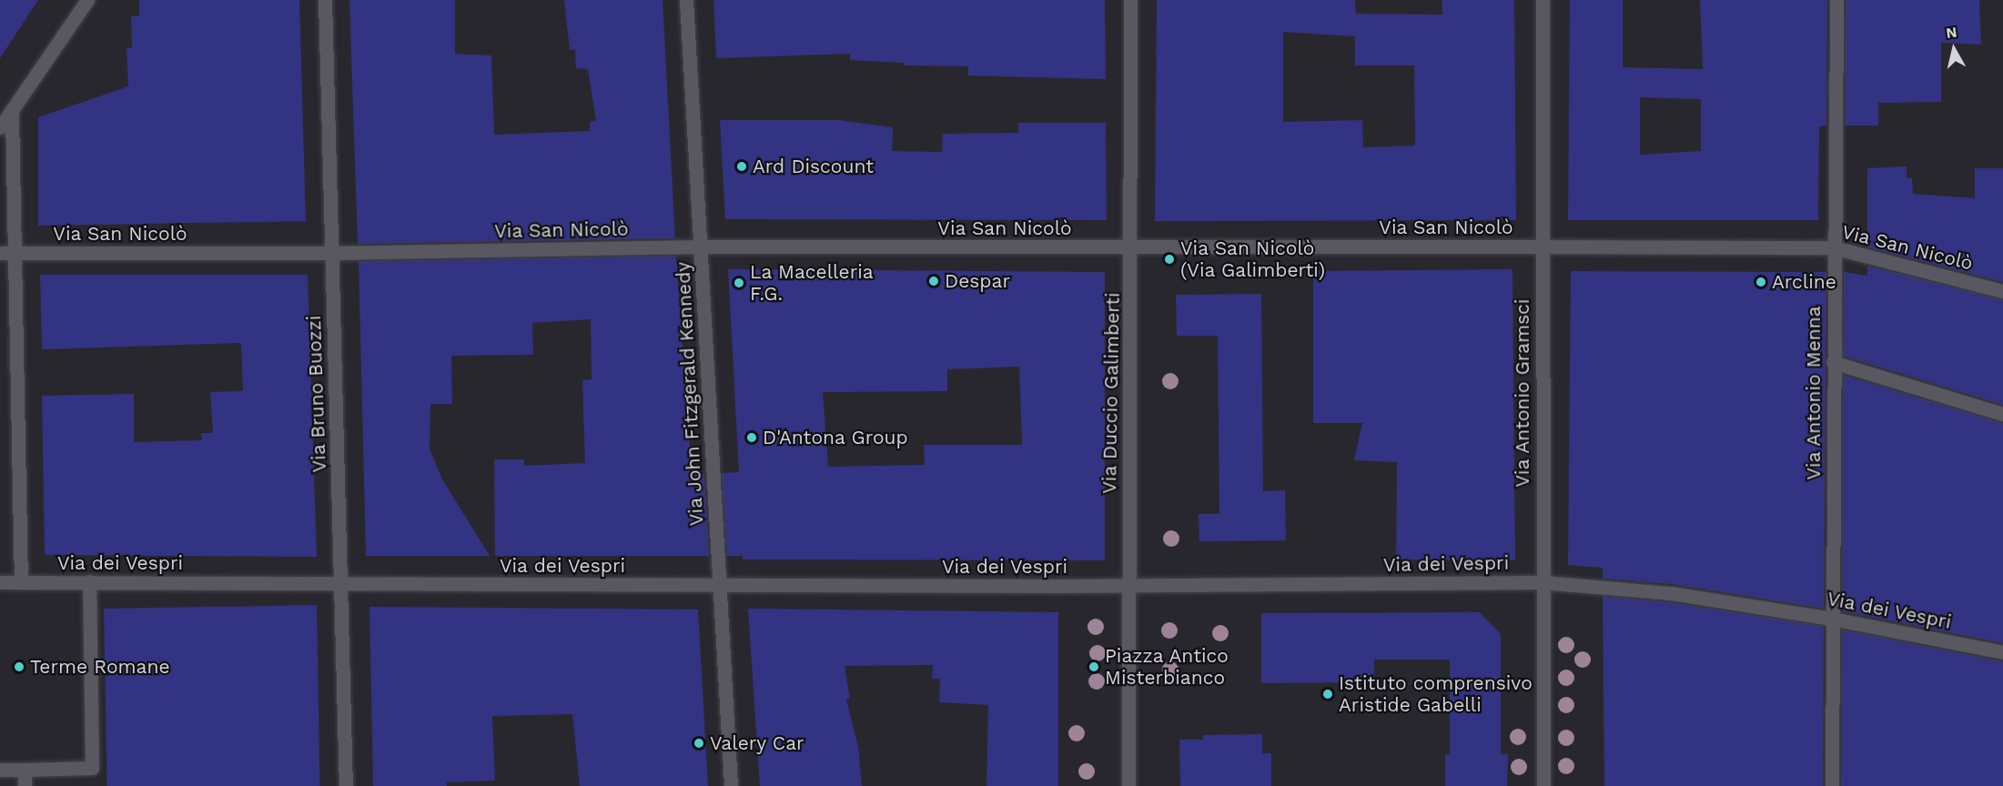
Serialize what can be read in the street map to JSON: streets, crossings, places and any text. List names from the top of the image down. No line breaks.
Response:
{"streets":{"street":["Via San Nicolò","Via Duccio Galimberti","Via Antonio Gramsci","Via Antonio Menna","Via Bruno Buozzi","Via John Fitzgerald Kennedy","Via dei Vespri"]},"crossings":[["Via San Nicolò","Via Duccio Galimberti"],["Via San Nicolò","Via Antonio Gramsci"],["Via San Nicolò","Via Antonio Menna"],["Via San Nicolò","Via Bruno Buozzi"],["Via San Nicolò","Via John Fitzgerald Kennedy"],["Via Duccio Galimberti","Via dei Vespri"],["Via Antonio Gramsci","Via dei Vespri"],["Via Antonio Menna","Via dei Vespri"],["Via Bruno Buozzi","Via dei Vespri"],["Via John Fitzgerald Kennedy","Via dei Vespri"]],"places":["Ard Discount","Via San Nicolò (Via Galimberti)","Despar","Arcline","La Macelleria F.G.","D'Antona Group","Terme Romane","Piazza Antico Misterbianco","Istituto comprensivo Aristide Gabelli","Valery Car"],"north":"top"}
